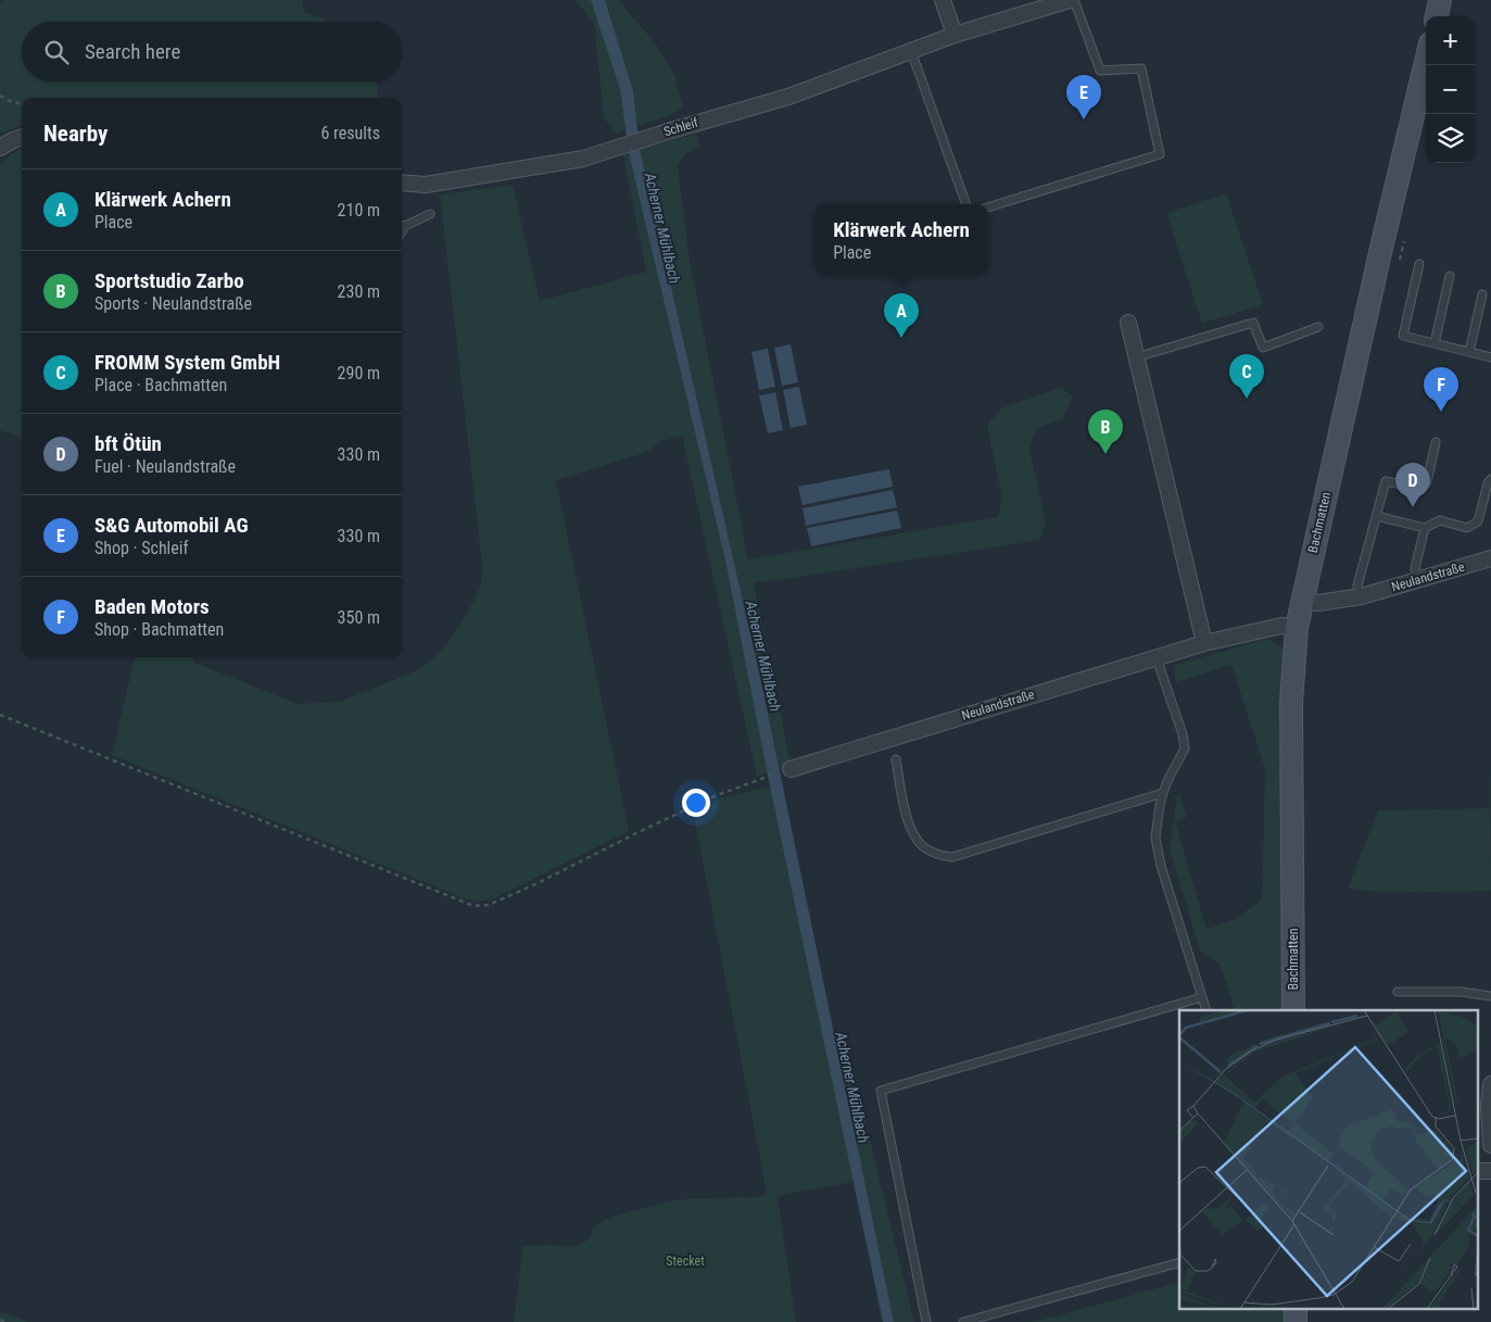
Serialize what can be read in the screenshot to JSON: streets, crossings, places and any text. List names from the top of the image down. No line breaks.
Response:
{"streets":{"street":["Schleif","Bachmatten","Neulandstraße"]},"crossings":[["Bachmatten","Neulandstraße"]],"water":["Acherner Mühlbach"],"parks":["Stecket"],"page":{"map_buttons":["+","−"],"search":"Search here","pins":["E","A","C","F","B","D"],"heading":["Nearby","6 results"],"list":[{"mark":"A","name":"Klärwerk Achern","note":"Place","value":"210 m"},{"mark":"B","name":"Sportstudio Zarbo","note":"Sports · Neulandstraße","value":"230 m"},{"mark":"C","name":"FROMM System GmbH","note":"Place · Bachmatten","value":"290 m"},{"mark":"D","name":"bft Ötün","note":"Fuel · Neulandstraße","value":"330 m"},{"mark":"E","name":"S&G Automobil AG","note":"Shop · Schleif","value":"330 m"},{"mark":"F","name":"Baden Motors","note":"Shop · Bachmatten","value":"350 m"}],"popup":["Klärwerk Achern","Place"]}}
